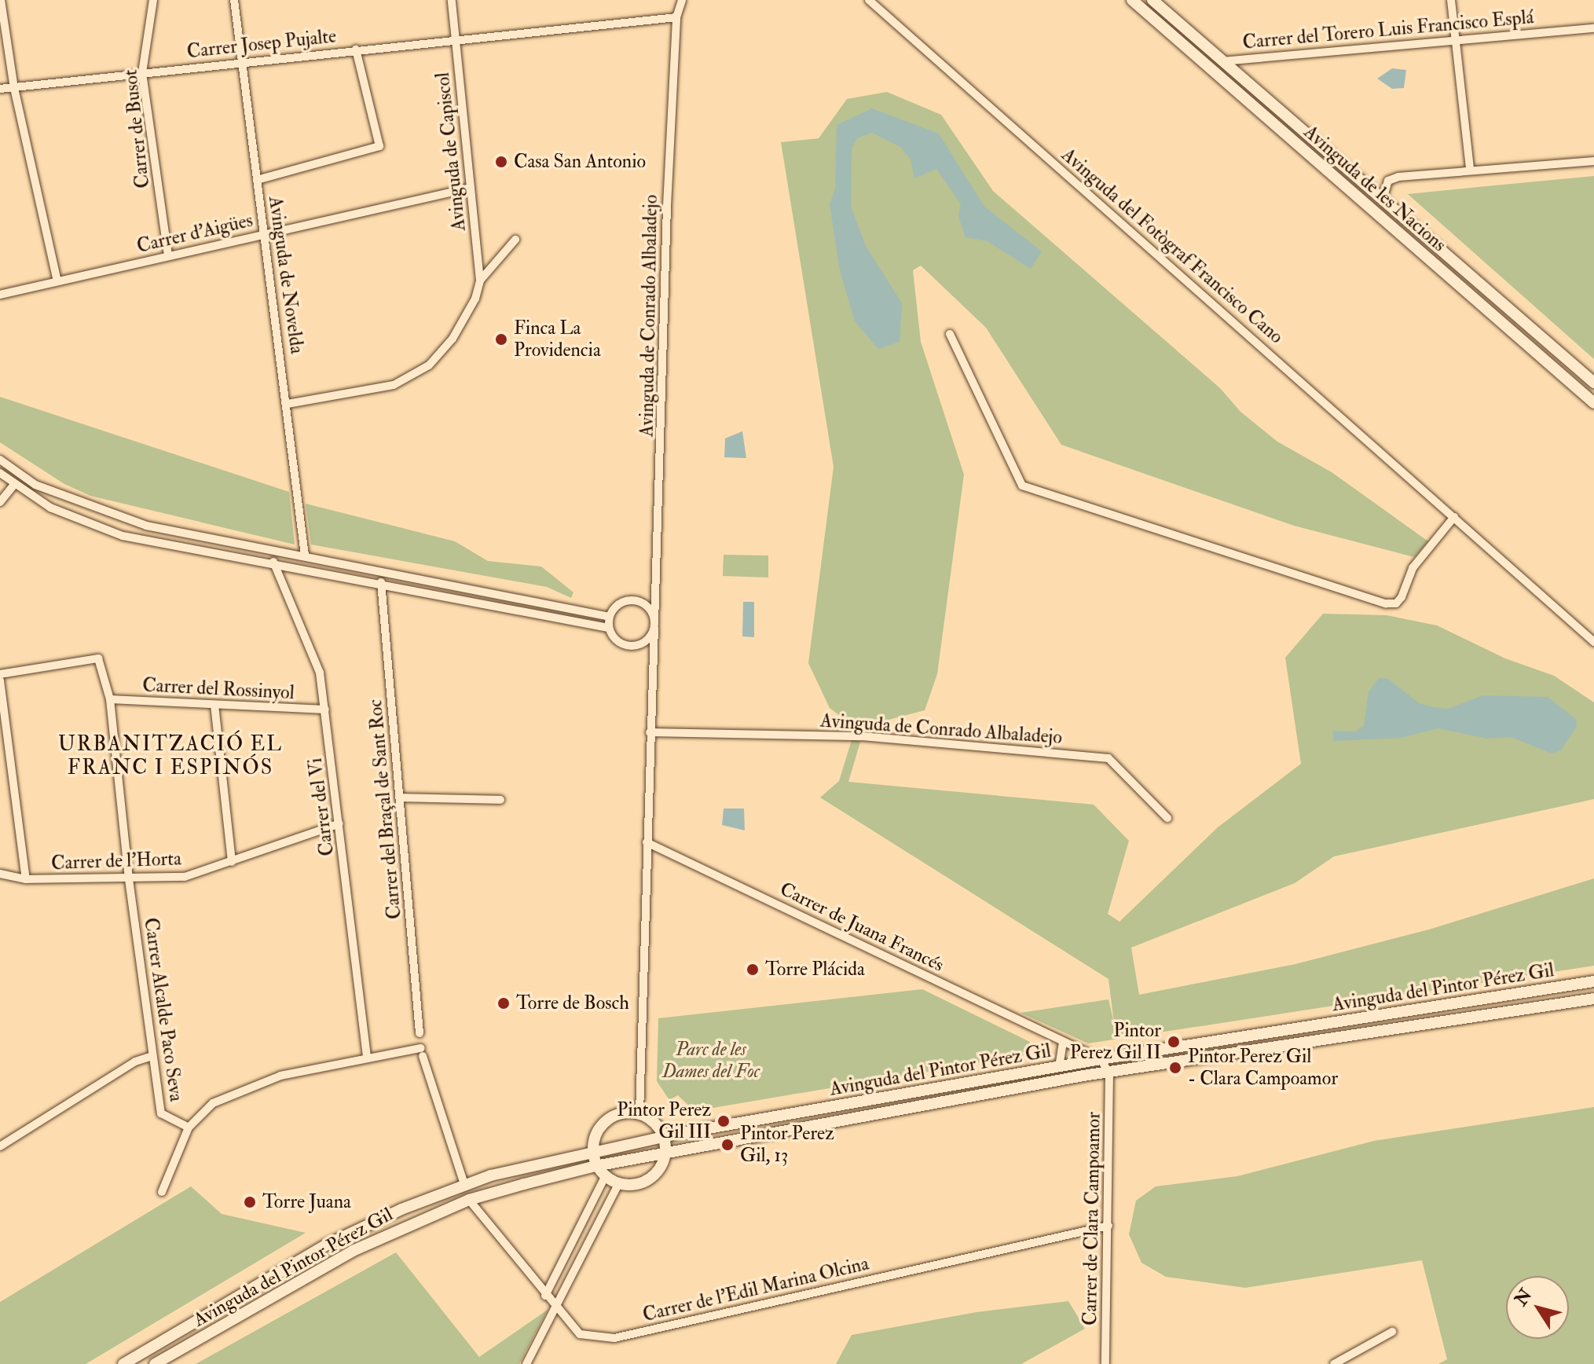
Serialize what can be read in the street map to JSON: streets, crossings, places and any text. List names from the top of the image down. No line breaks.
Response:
{"streets":{"main road":["Avinguda de les Nacions","Avinguda del Pintor Pérez Gil"],"street":["Carrer del Torero Luis Francisco Esplá","Carrer Josep Pujalte","Carrer de Busot","Avinguda de Capiscol","Carrer d'Aigües","Avinguda del Fotògraf Francisco Cano","Avinguda de Novelda","Avinguda de Conrado Albaladejo","Carrer del Rossinyol","Carrer del Vi","Carrer del Braçal de Sant Roc","Carrer de l'Horta","Carrer de Juana Francés","Carrer Alcalde Paco Seva","Carrer de Clara Campoamor","Carrer de l'Edil Marina Olcina"]},"crossings":[["Carrer del Torero Luis Francisco Esplá","Avinguda de les Nacions"],["Carrer Josep Pujalte","Carrer de Busot"],["Carrer Josep Pujalte","Avinguda de Capiscol"],["Carrer Josep Pujalte","Avinguda de Novelda"],["Carrer Josep Pujalte","Avinguda de Conrado Albaladejo"],["Carrer de Busot","Carrer d'Aigües"],["Avinguda de Capiscol","Carrer d'Aigües"],["Avinguda de Capiscol","Avinguda de Novelda"],["Carrer d'Aigües","Avinguda de Novelda"],["Avinguda de Conrado Albaladejo","Carrer de Juana Francés"],["Carrer del Rossinyol","Carrer del Vi"],["Carrer del Rossinyol","Carrer Alcalde Paco Seva"],["Carrer del Vi","Carrer de l'Horta"],["Carrer de l'Horta","Carrer Alcalde Paco Seva"],["Carrer de Juana Francés","Avinguda del Pintor Pérez Gil"],["Avinguda del Pintor Pérez Gil","Carrer de Clara Campoamor"],["Avinguda del Pintor Pérez Gil","Carrer de l'Edil Marina Olcina"],["Carrer de Clara Campoamor","Carrer de l'Edil Marina Olcina"]],"districts":["URBANITZACIÓ EL FRANC I ESPINÓS"],"parks":["Parc de les Dames del Foc"],"places":["Casa San Antonio","Finca La Providencia","Torre Plácida","Torre de Bosch","Pintor Perez Gil II","Pintor Perez Gil - Clara Campoamor","Pintor Perez Gil III","Pintor Perez Gil, 13","Torre Juana"],"north":"top left"}
